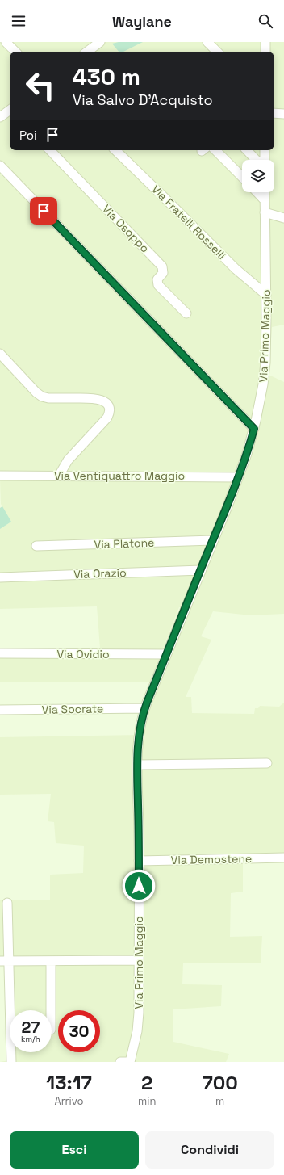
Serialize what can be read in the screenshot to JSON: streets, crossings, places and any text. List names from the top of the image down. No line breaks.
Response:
{"streets":{"street":["Via Fratelli Rosselli","Via Osoppo","Via Primo Maggio","Via Ventiquattro Maggio","Via Platone","Via Orazio","Via Ovidio","Via Socrate","Via Demostene"]},"crossings":[["Via Fratelli Rosselli","Via Primo Maggio"],["Via Primo Maggio","Via Ventiquattro Maggio"],["Via Primo Maggio","Via Platone"],["Via Primo Maggio","Via Orazio"],["Via Primo Maggio","Via Ovidio"],["Via Primo Maggio","Via Socrate"],["Via Primo Maggio","Via Demostene"]],"page":{"header":"Waylane","turn":["430 m","Via Salvo D'Acquisto"],"then":"Poi","speed":"27 km/h","limit":"30","eta":["13:17","Arrivo","2","min","700","m"],"buttons":["Esci","Condividi"]}}
